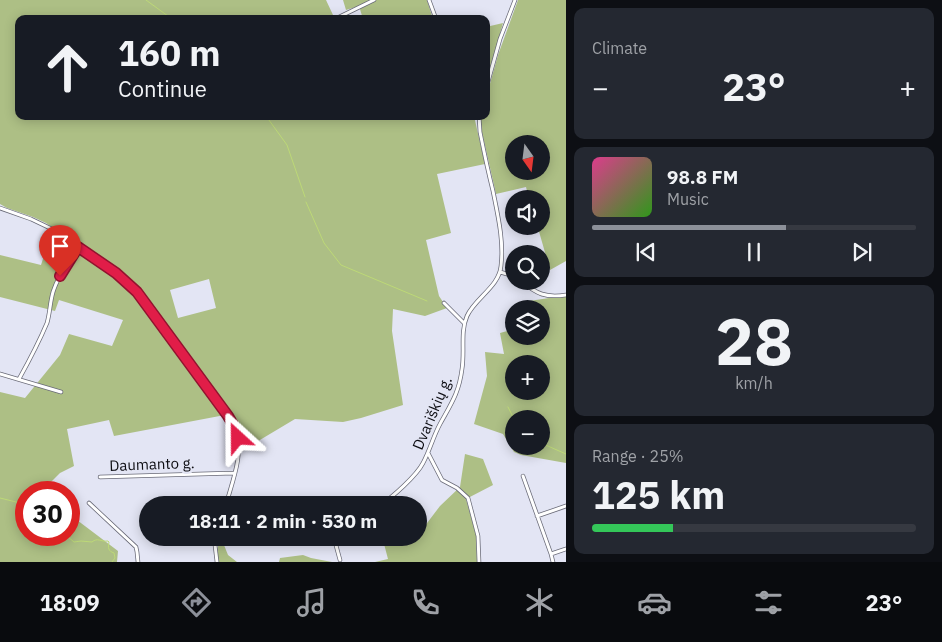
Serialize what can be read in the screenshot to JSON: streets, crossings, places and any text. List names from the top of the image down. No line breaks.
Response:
{"streets":{"street":["Dvariškių g.","Daumanto g."]},"north":"bottom","page":{"tile":["Climate",["28","km/h"],["Range · 25%","125 km"]],"turn":["160 m","Continue"],"heat":["−","23°","+"],"map_buttons":["+","−"],"song":["98.8 FM","Music"],"limit":"30","trip":"18:11 · 2 min · 530 m","tabs":["18:09","23°"]}}
